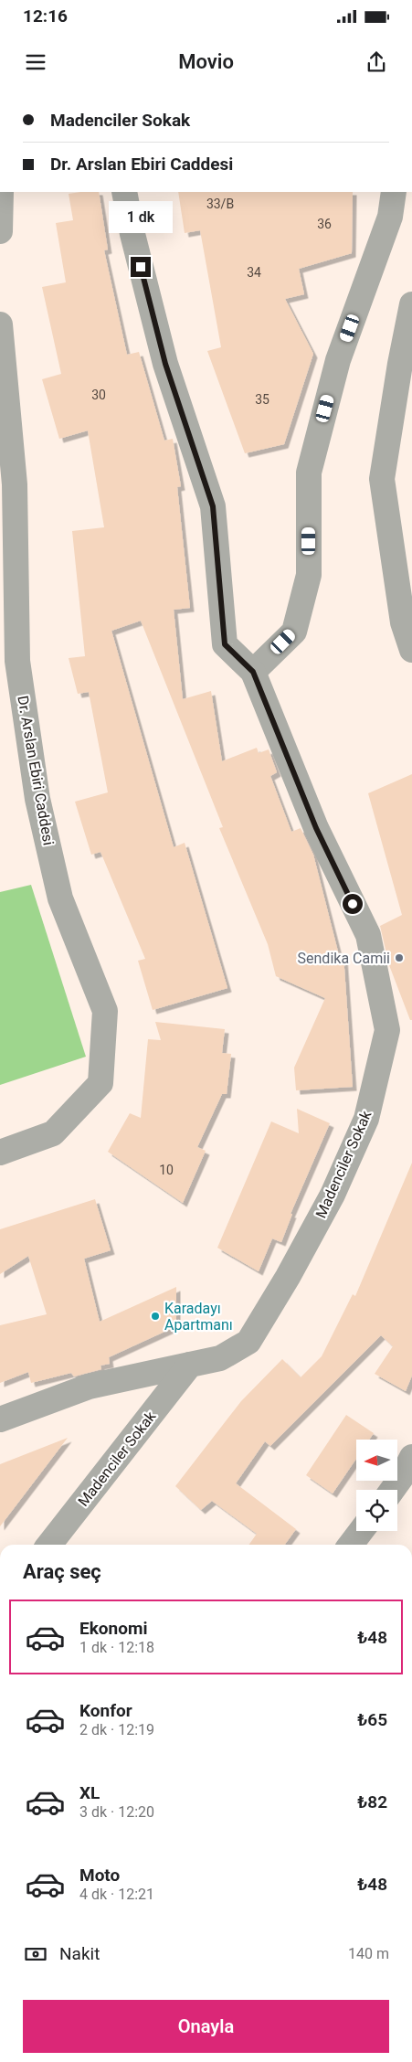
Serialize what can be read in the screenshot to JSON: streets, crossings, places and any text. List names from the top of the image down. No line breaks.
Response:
{"streets":{"street":["Dr. Arslan Ebiri Caddesi","Madenciler Sokak"]},"places":["Sendika Camii","Karadayı Apartmanı"],"house_numbers":["33/B","36","34","30","35","10"],"north":"left","page":{"status":"12:16","header":"Movio","banner":["Madenciler Sokak","Dr. Arslan Ebiri Caddesi"],"bubble":"1 dk","heading":"Araç seç","list":[{"name":"Ekonomi","note":"1 dk · 12:18","value":"₺48"},{"name":"Konfor","note":"2 dk · 12:19","value":"₺65"},{"name":"XL","note":"3 dk · 12:20","value":"₺82"},{"name":"Moto","note":"4 dk · 12:21","value":"₺48"}],"pay":["Nakit","140 m"],"buttons":"Onayla"}}
